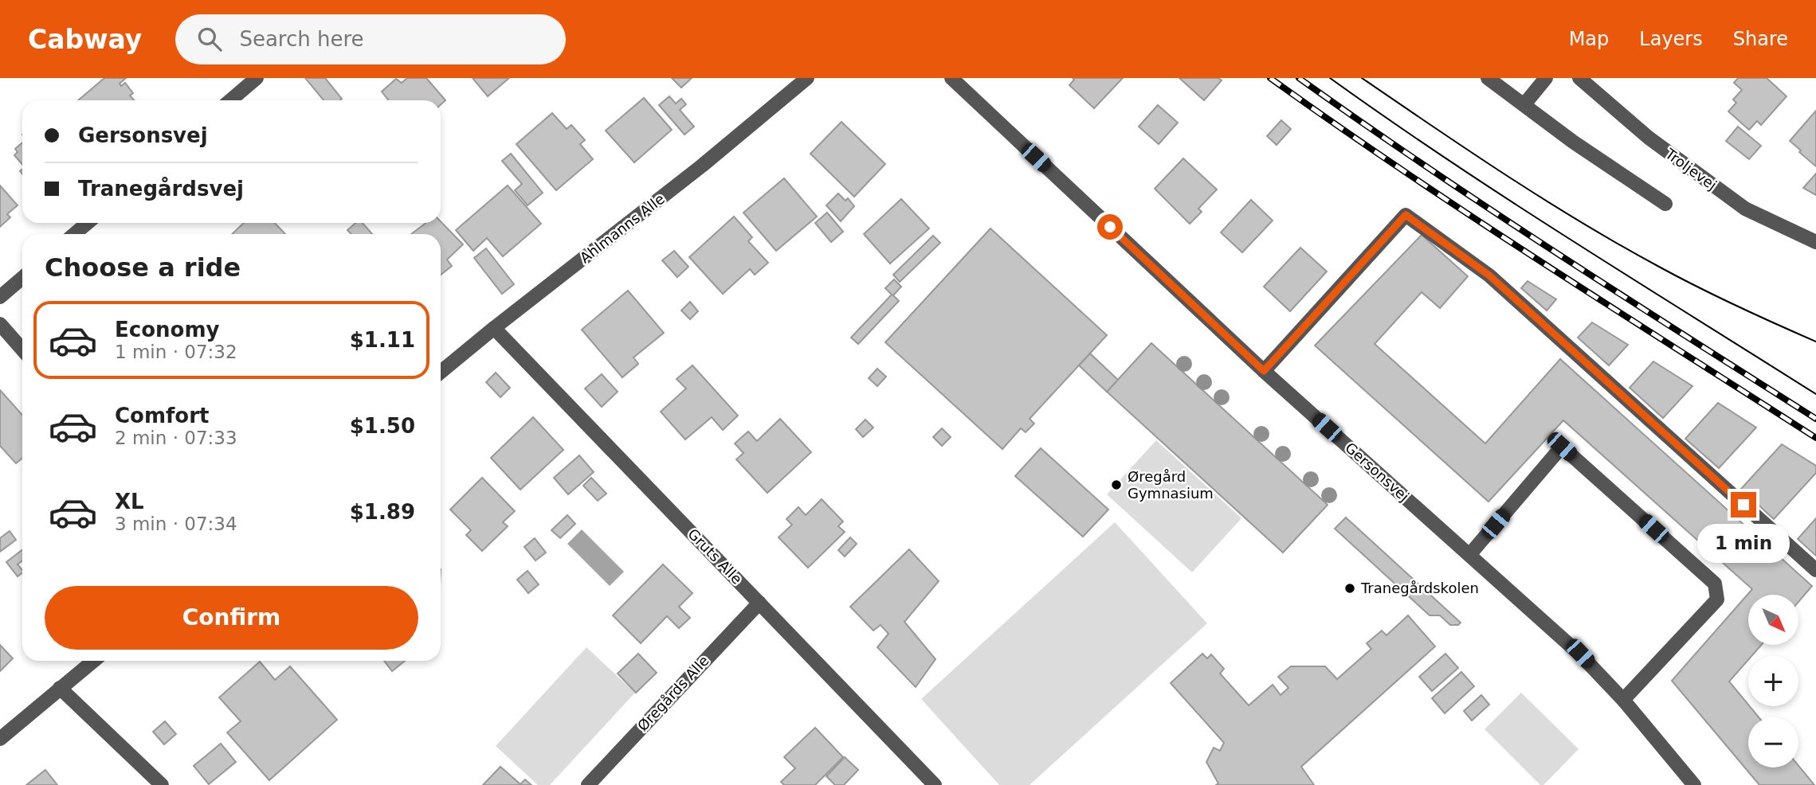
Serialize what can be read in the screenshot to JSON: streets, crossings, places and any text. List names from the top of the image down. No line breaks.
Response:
{"streets":{"street":["Troljevej","Ahlmanns Alle","Gersonsvej","Gruts Alle","Øregårds Alle"]},"crossings":[["Ahlmanns Alle","Gruts Alle"],["Gruts Alle","Øregårds Alle"]],"places":["Øregård Gymnasium","Tranegårdskolen"],"north":"bottom right","page":{"header":"Cabway","search":"Search here","nav":["Map","Layers","Share"],"banner":["Gersonsvej","Tranegårdsvej"],"heading":"Choose a ride","list":[{"name":"Economy","note":"1 min · 07:32","value":"$1.11"},{"name":"Comfort","note":"2 min · 07:33","value":"$1.50"},{"name":"XL","note":"3 min · 07:34","value":"$1.89"}],"bubble":"1 min","buttons":"Confirm","map_buttons":["+","−"]}}
